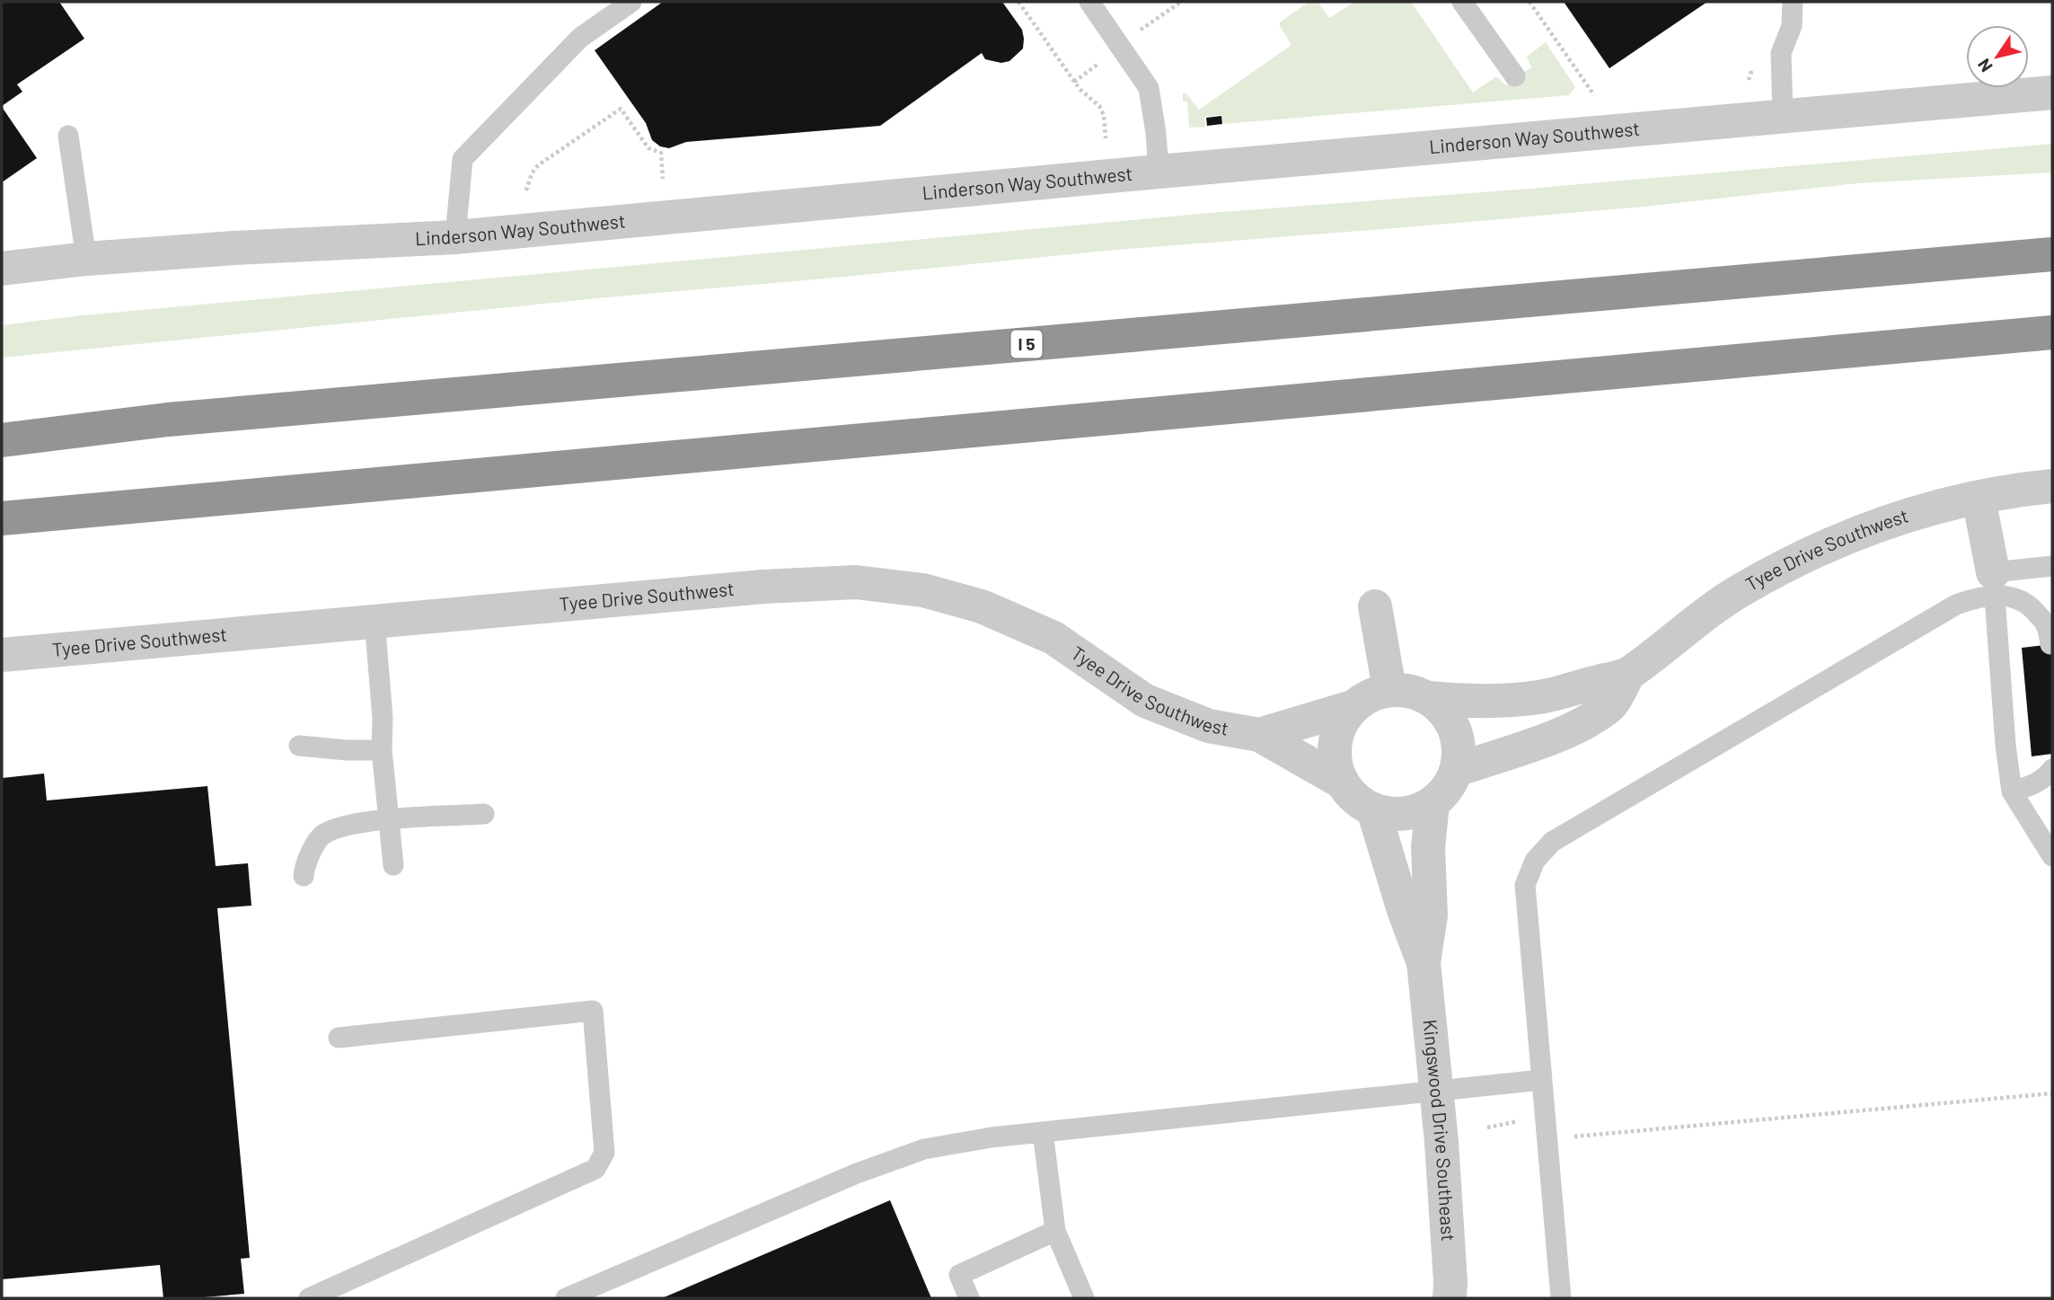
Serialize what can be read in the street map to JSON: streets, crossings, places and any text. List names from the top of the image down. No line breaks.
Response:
{"streets":{"highway":["I 5"],"street":["Linderson Way Southwest","Tyee Drive Southwest","Kingswood Drive Southeast"]},"crossings":[["Tyee Drive Southwest","Kingswood Drive Southeast"]],"north":"bottom left"}
